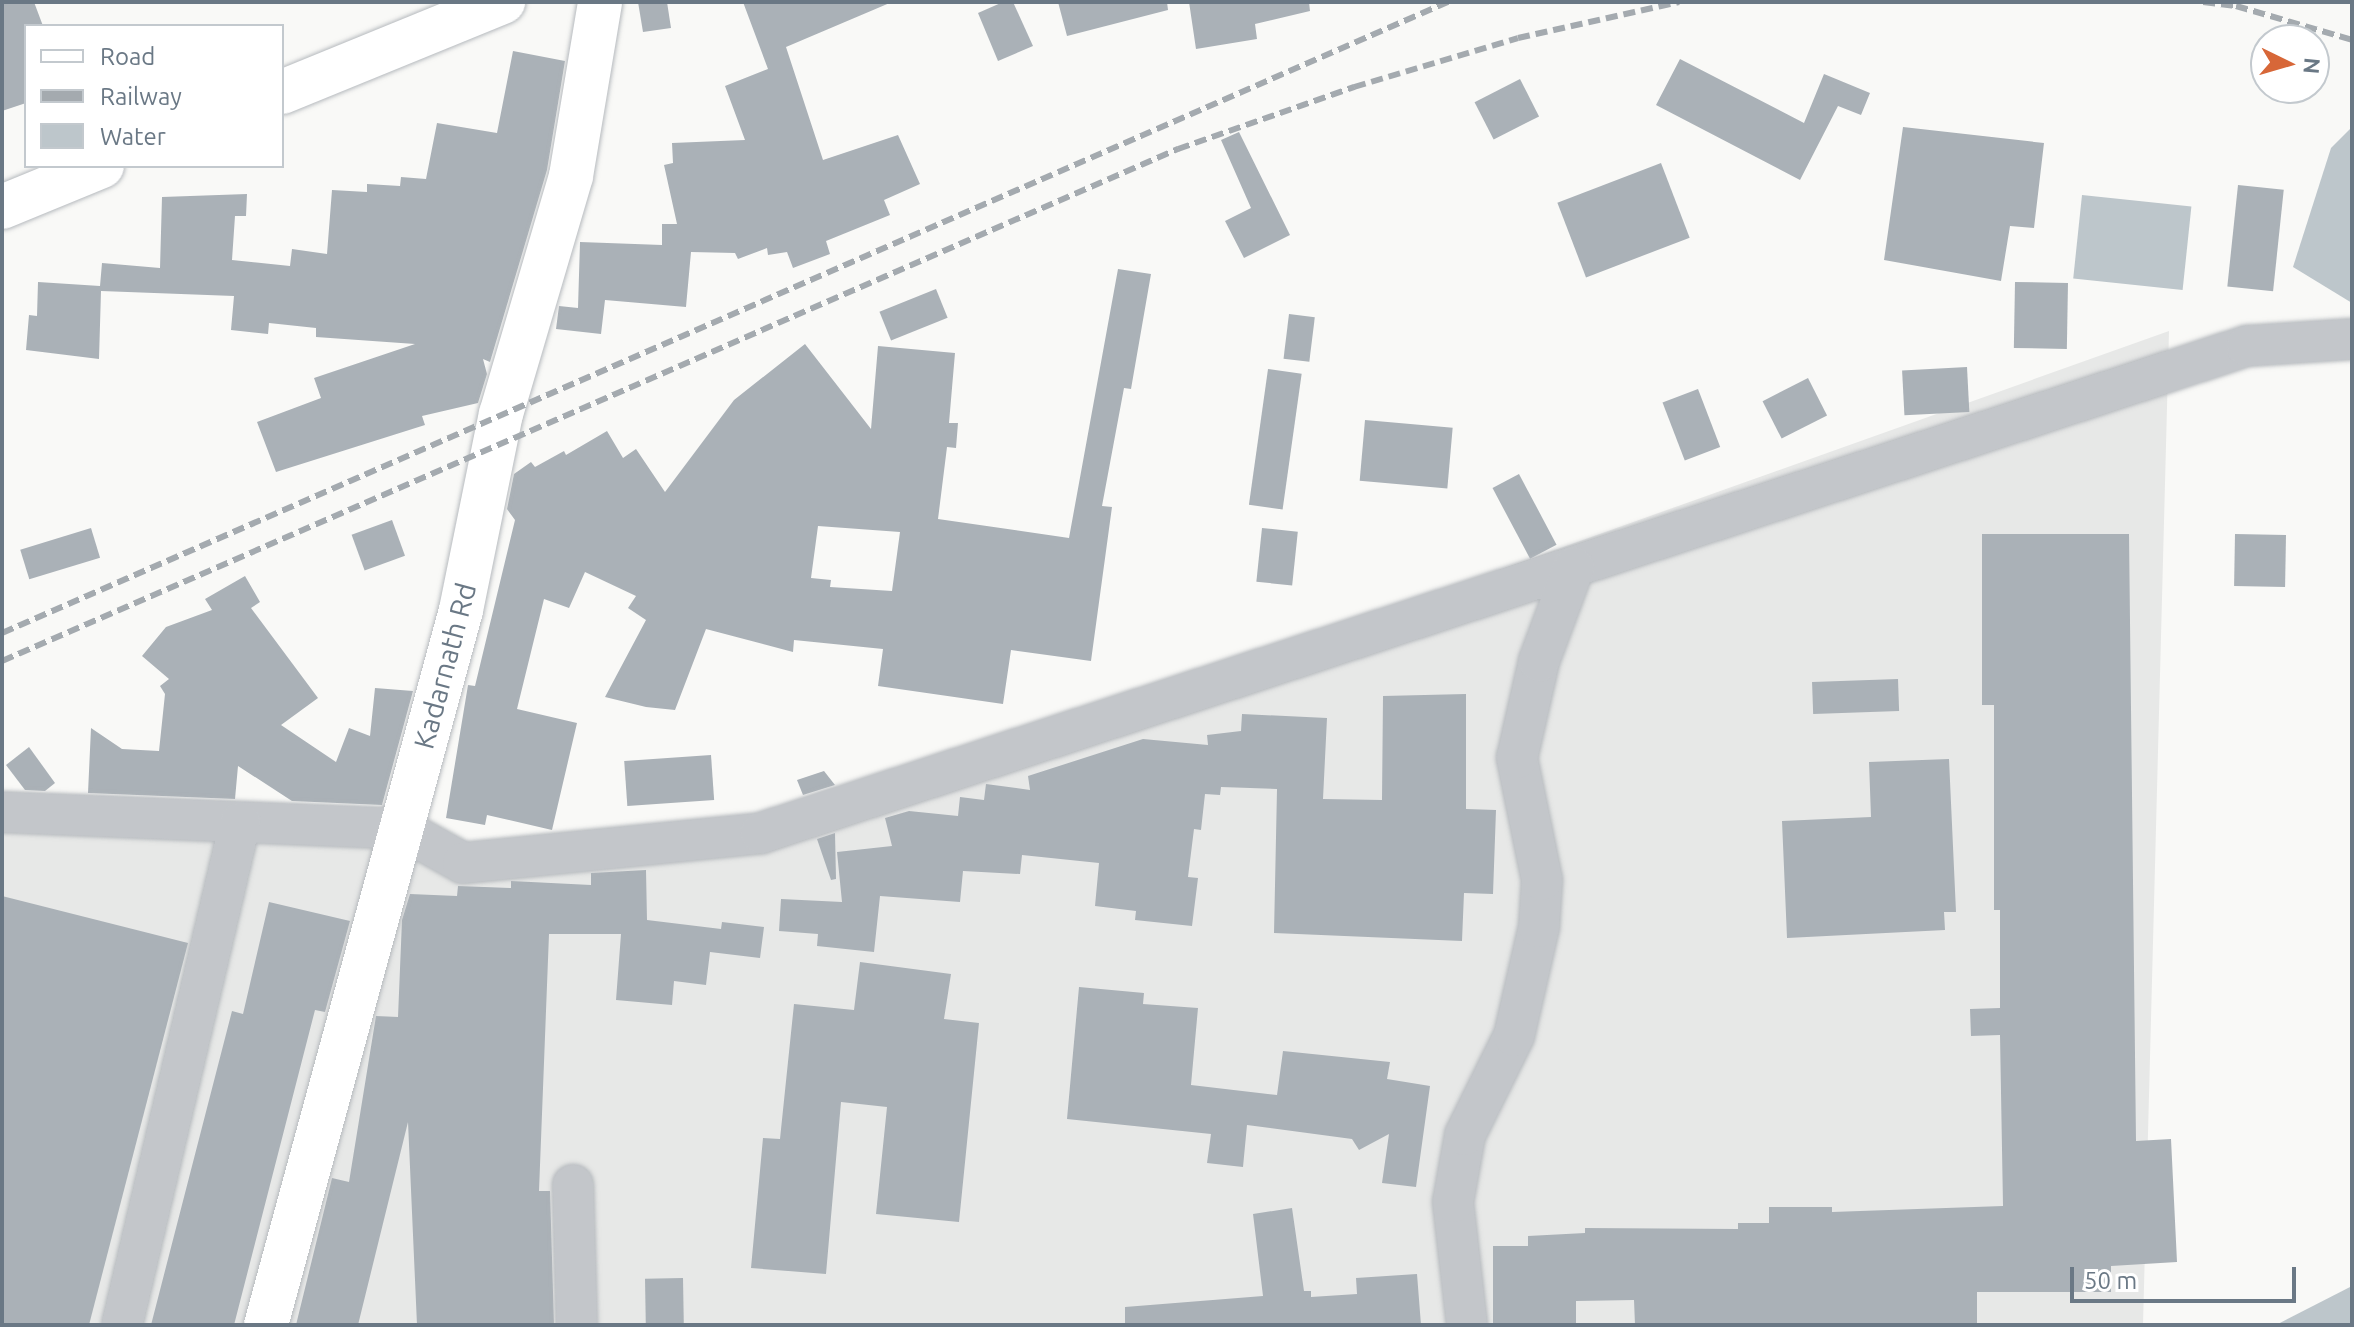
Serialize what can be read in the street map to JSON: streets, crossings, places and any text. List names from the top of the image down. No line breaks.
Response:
{"streets":{"main road":["Kadarnath Rd"]},"legend":["Road","Railway","Water"],"scale_bar":"50 m","north":"right"}
